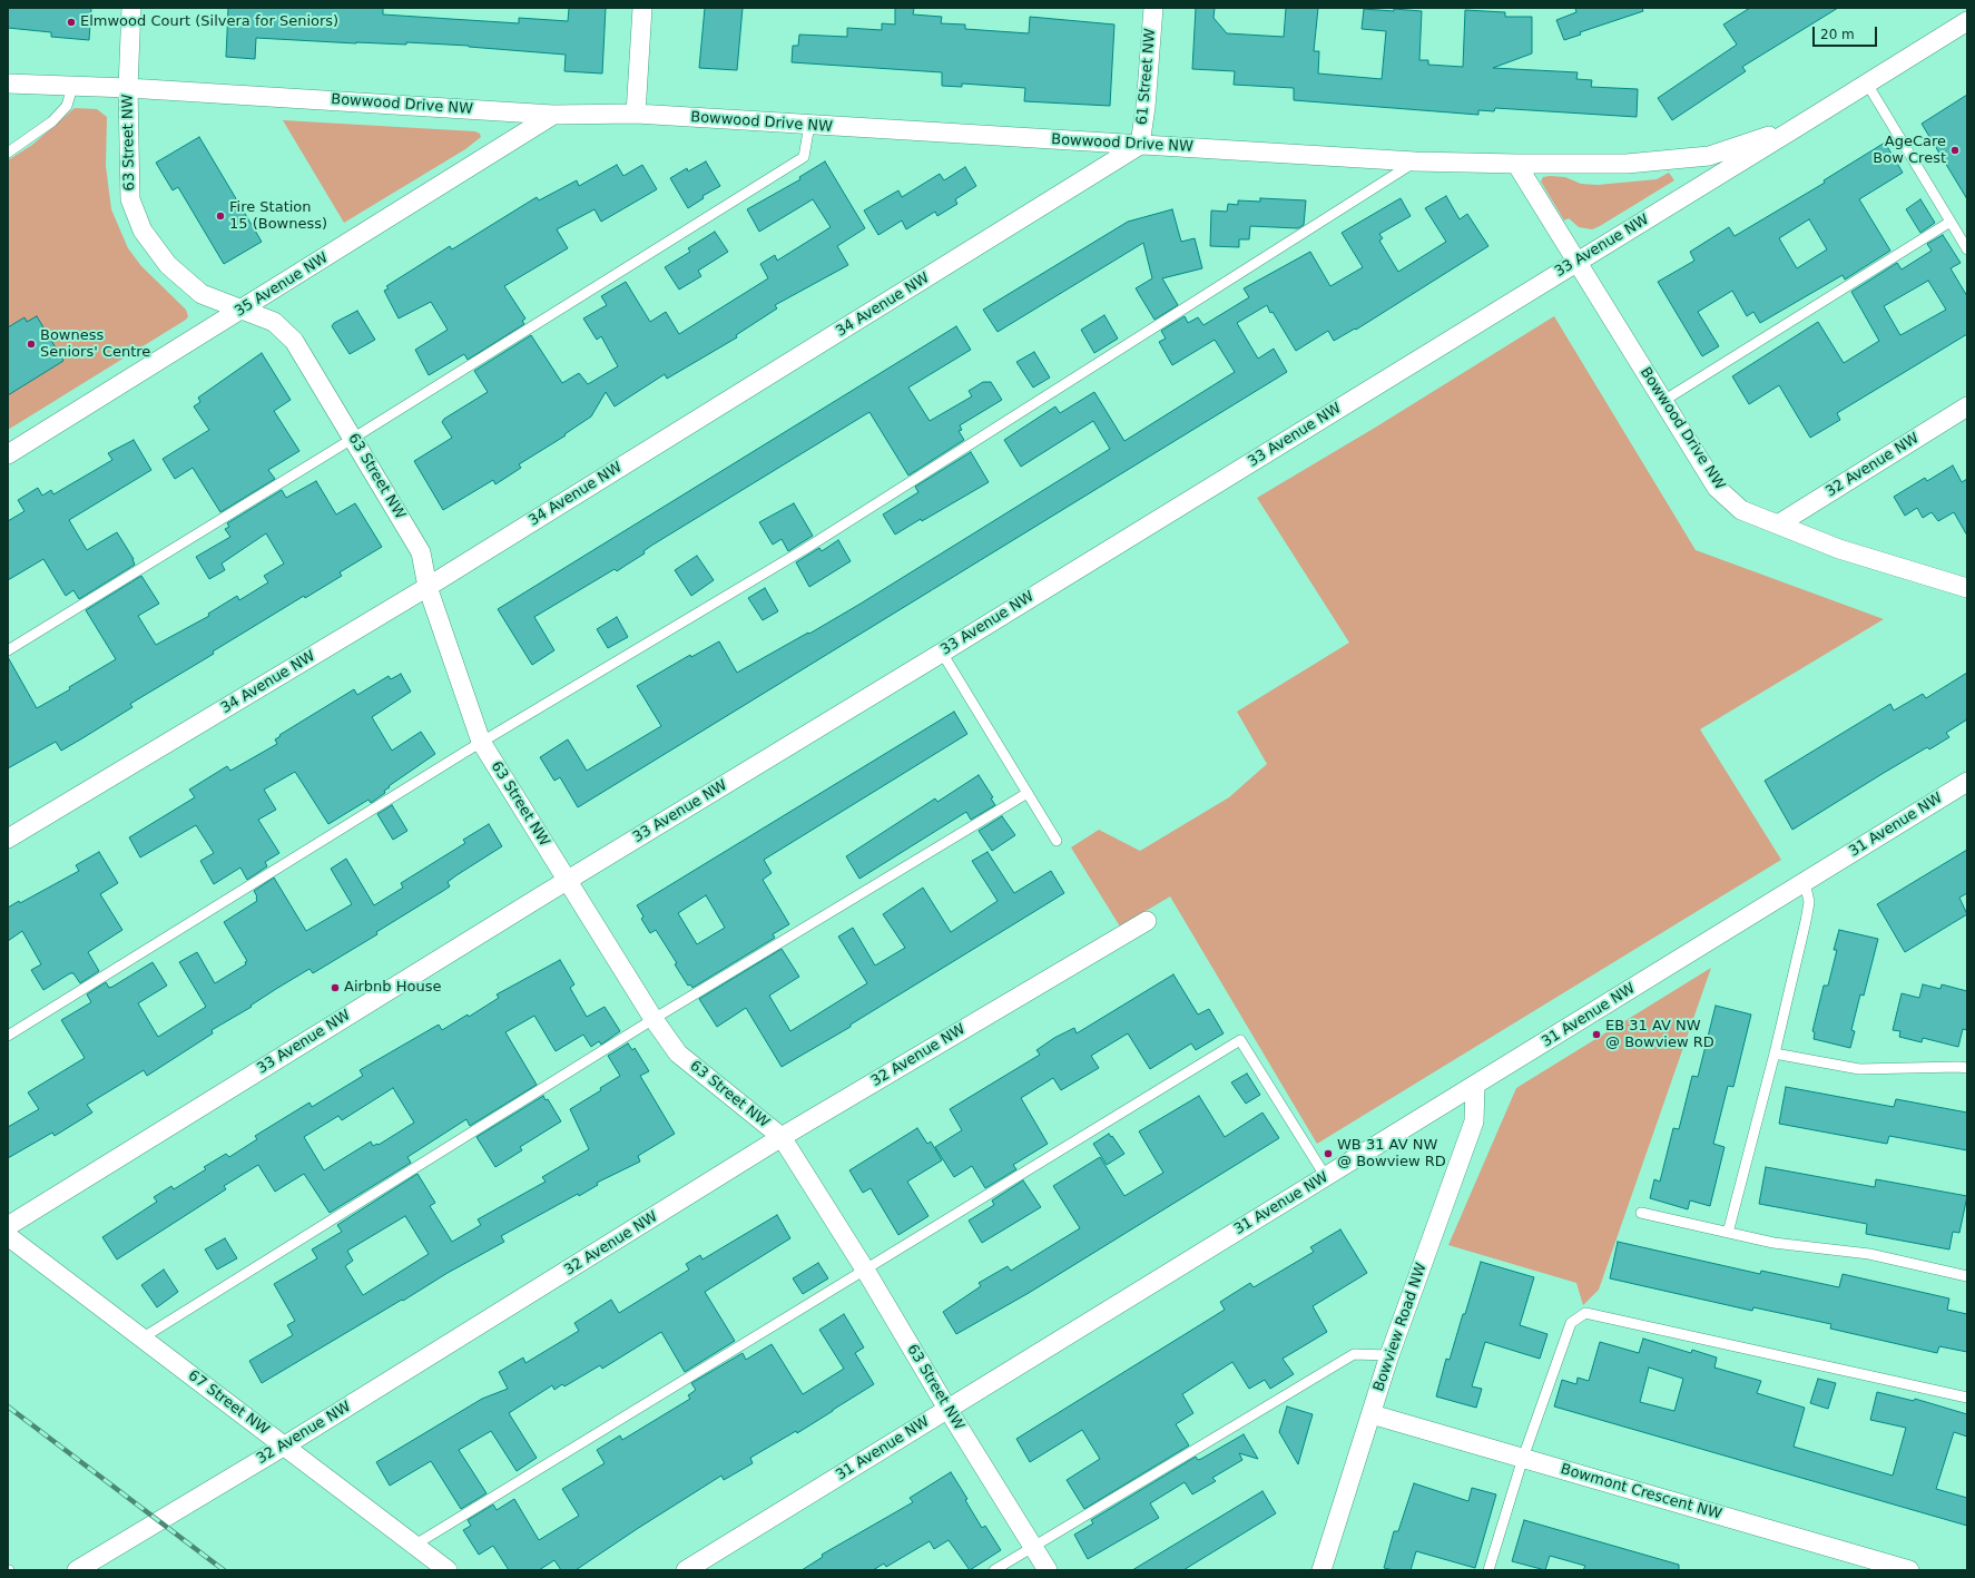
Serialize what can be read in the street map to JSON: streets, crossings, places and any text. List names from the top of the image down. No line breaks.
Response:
{"streets":{"street":["61 Street NW","Bowwood Drive NW","63 Street NW","33 Avenue NW","35 Avenue NW","34 Avenue NW","32 Avenue NW","31 Avenue NW","Bowview Road NW","67 Street NW","Bowmont Crescent NW"]},"crossings":[["61 Street NW","Bowwood Drive NW"],["61 Street NW","34 Avenue NW"],["Bowwood Drive NW","63 Street NW"],["Bowwood Drive NW","33 Avenue NW"],["Bowwood Drive NW","35 Avenue NW"],["Bowwood Drive NW","34 Avenue NW"],["Bowwood Drive NW","32 Avenue NW"],["63 Street NW","33 Avenue NW"],["63 Street NW","35 Avenue NW"],["63 Street NW","34 Avenue NW"],["63 Street NW","32 Avenue NW"],["63 Street NW","31 Avenue NW"],["32 Avenue NW","67 Street NW"],["31 Avenue NW","Bowview Road NW"],["Bowview Road NW","Bowmont Crescent NW"]],"places":["Elmwood Court (Silvera for Seniors)","AgeCare Bow Crest","Fire Station 15 (Bowness)","Bowness Seniors' Centre","Airbnb House","EB 31 AV NW @ Bowview RD","WB 31 AV NW @ Bowview RD"],"scale_bar":"20 m"}
